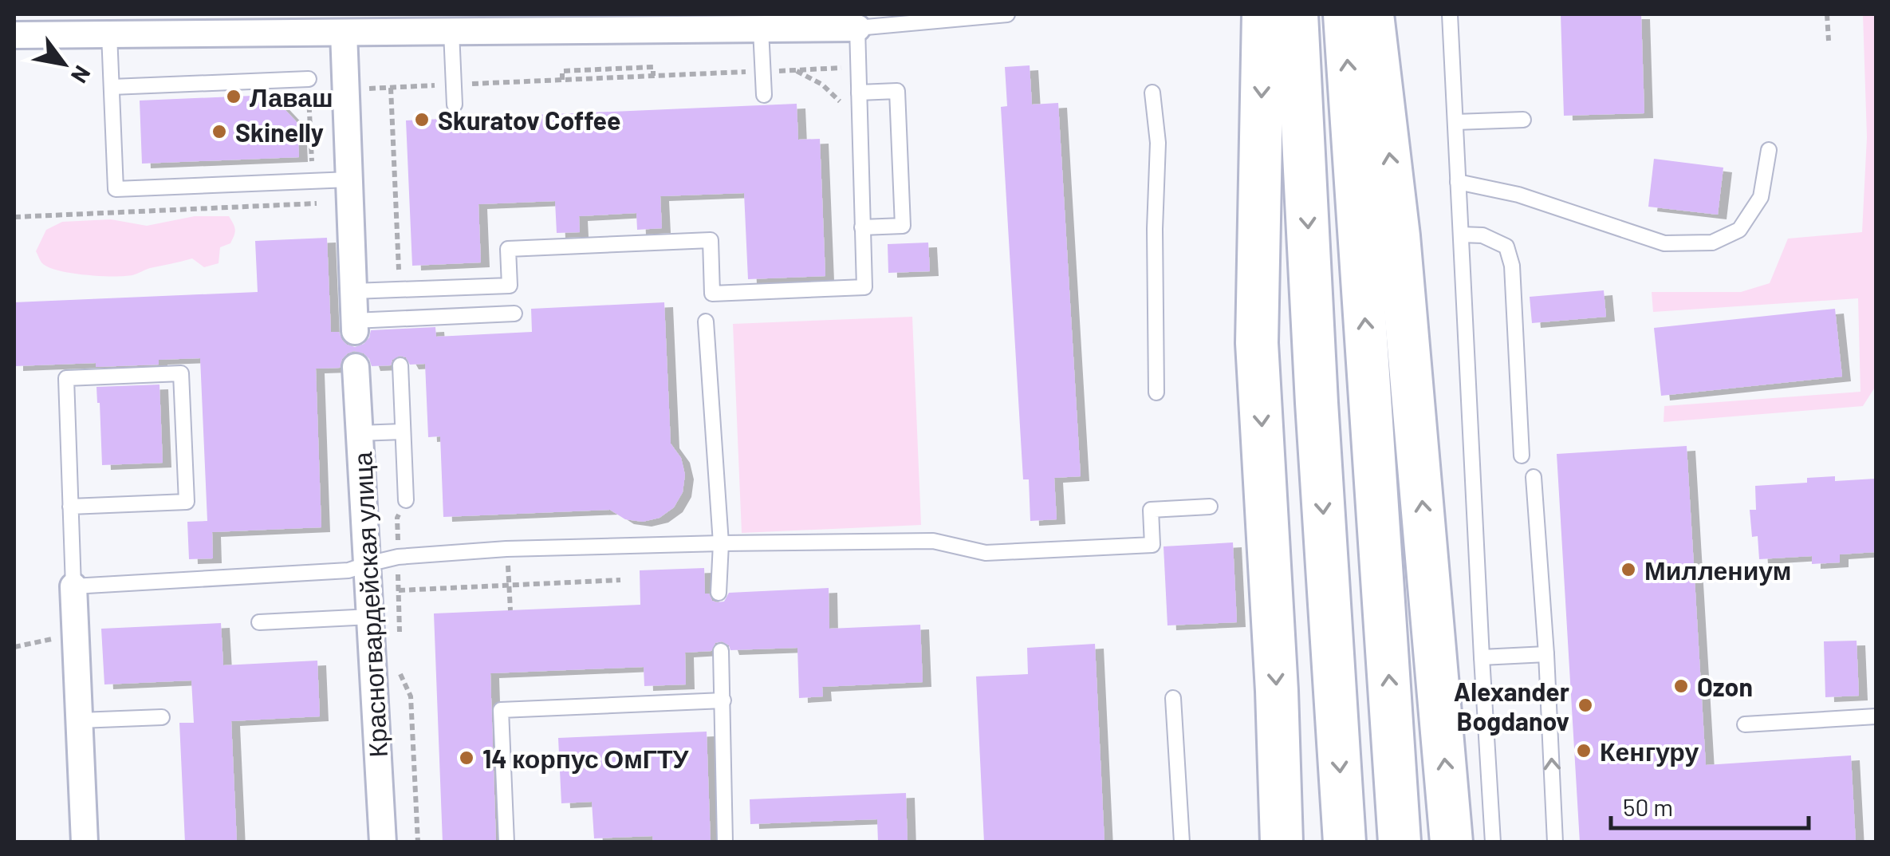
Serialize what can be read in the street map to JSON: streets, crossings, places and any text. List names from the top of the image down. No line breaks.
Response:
{"streets":{"street":["Красногвардейская улица"]},"places":["Лаваш","Skuratov Coffee","Skinelly","Миллениум","Ozon","Alexander Bogdanov","Кенгуру","14 корпус ОмГТУ"],"scale_bar":"50 m","north":"bottom right"}
